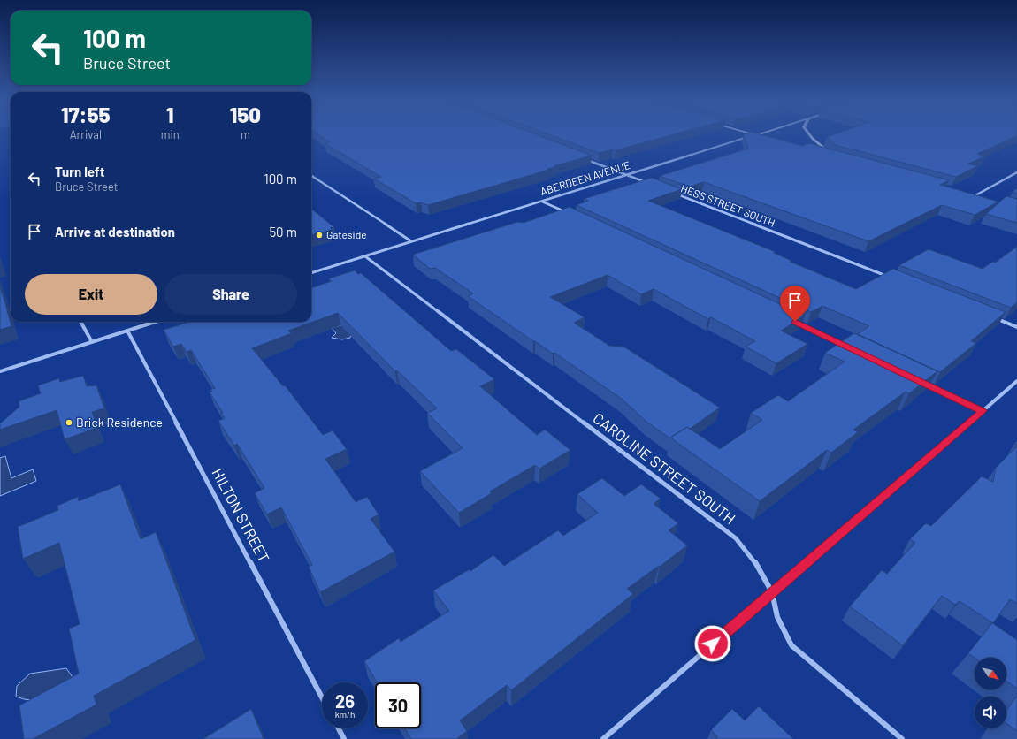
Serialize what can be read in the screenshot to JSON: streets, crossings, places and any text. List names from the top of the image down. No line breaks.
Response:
{"streets":{"main road":["ABERDEEN AVENUE"],"street":["HESS STREET SOUTH","CAROLINE STREET SOUTH","HILTON STREET"]},"crossings":[["ABERDEEN AVENUE","CAROLINE STREET SOUTH"]],"places":["Gateside","Brick Residence"],"north":"bottom right","page":{"turn":["100 m","Bruce Street"],"eta":["17:55","Arrival","1","min","150","m"],"list":[{"name":"Turn left","note":"Bruce Street","value":"100 m"},{"name":"Arrive at destination","value":"50 m"}],"buttons":["Exit","Share"],"speed":"26 km/h","limit":"30"}}
